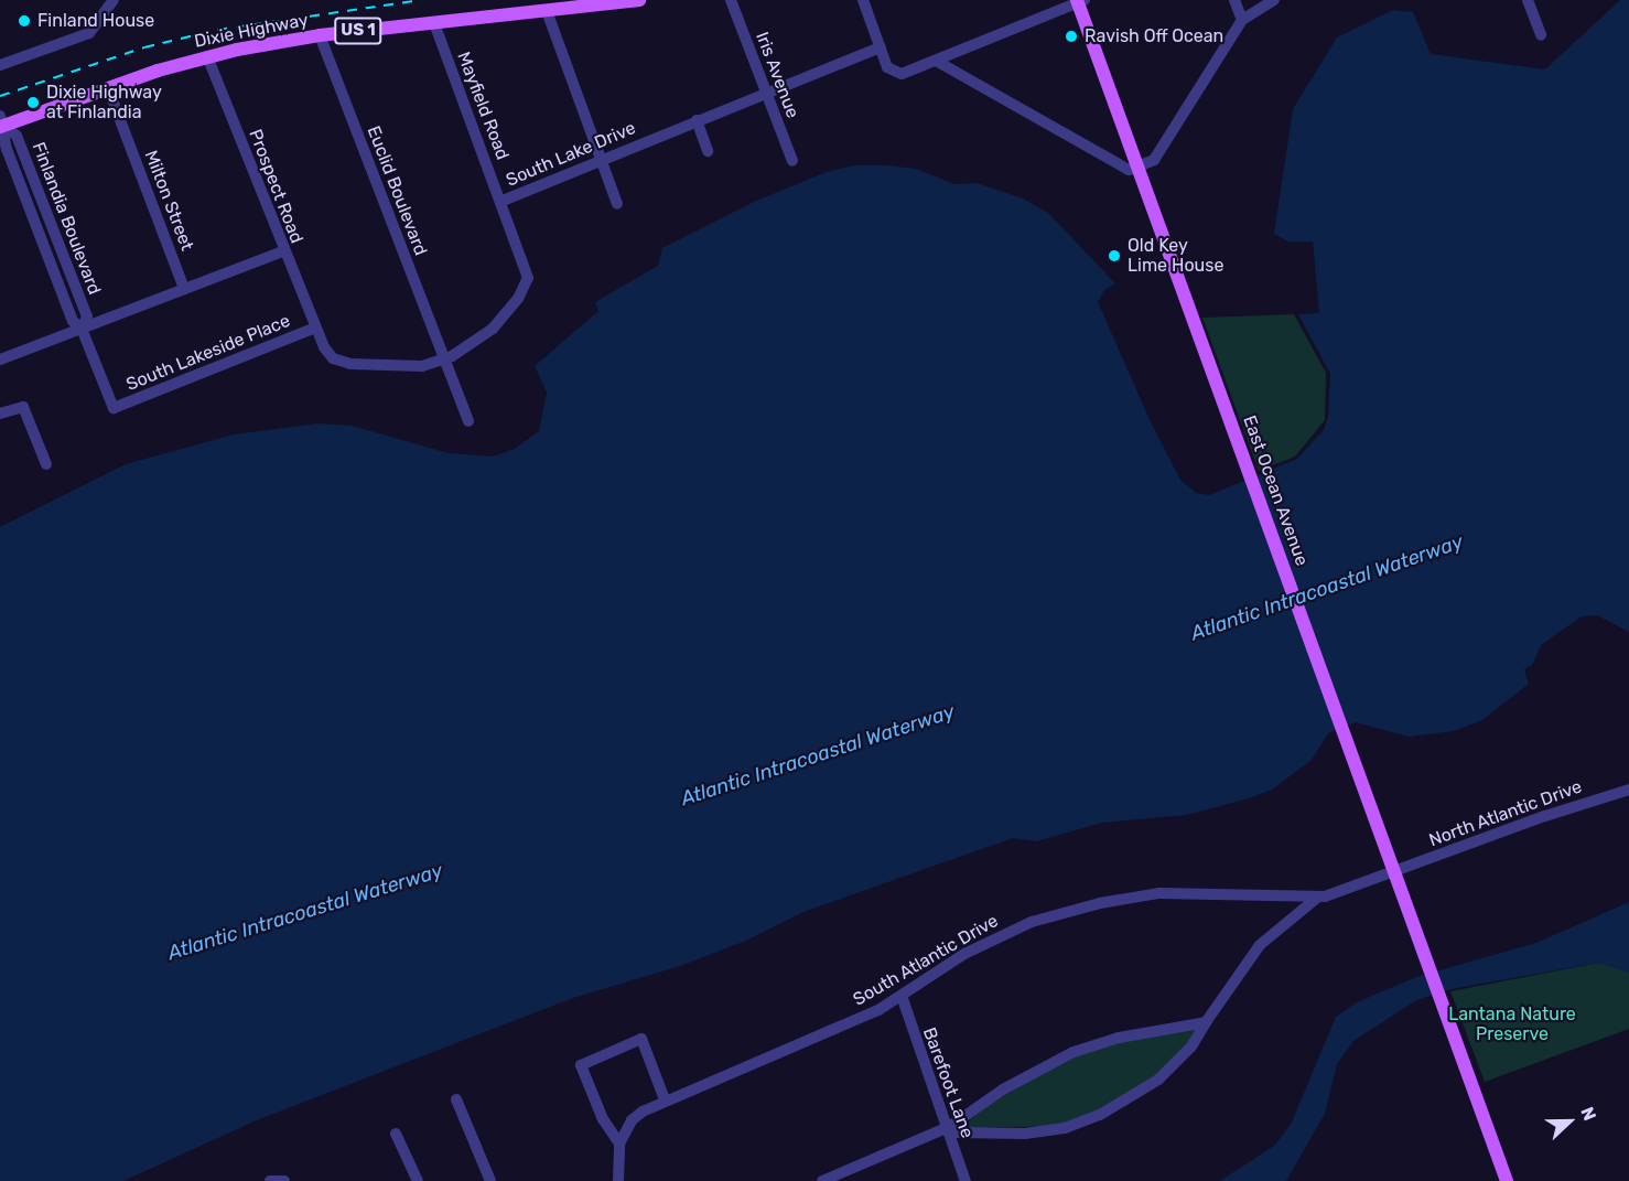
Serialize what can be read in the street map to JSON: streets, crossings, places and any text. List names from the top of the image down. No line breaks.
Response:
{"streets":{"main road":["Dixie Highway","US 1","East Ocean Avenue"],"street":["Iris Avenue","Mayfield Road","South Lake Drive","Prospect Road","Euclid Boulevard","Milton Street","Finlandia Boulevard","South Lakeside Place","North Atlantic Drive","South Atlantic Drive","Barefoot Lane"]},"crossings":[["Dixie Highway","Mayfield Road"],["Dixie Highway","Prospect Road"],["Dixie Highway","Euclid Boulevard"],["Dixie Highway","Milton Street"],["Dixie Highway","Finlandia Boulevard"],["Iris Avenue","South Lake Drive"],["Mayfield Road","South Lake Drive"],["South Lake Drive","Prospect Road"],["South Lake Drive","Euclid Boulevard"],["South Lake Drive","South Lakeside Place"],["Prospect Road","South Lakeside Place"],["Finlandia Boulevard","South Lakeside Place"],["East Ocean Avenue","North Atlantic Drive"],["East Ocean Avenue","South Atlantic Drive"],["North Atlantic Drive","South Atlantic Drive"],["South Atlantic Drive","Barefoot Lane"]],"water":["Atlantic Intracoastal Waterway"],"parks":["Lantana Nature Preserve"],"places":["Finland House","Ravish Off Ocean","Dixie Highway at Finlandia","Old Key Lime House"],"north":"right"}
